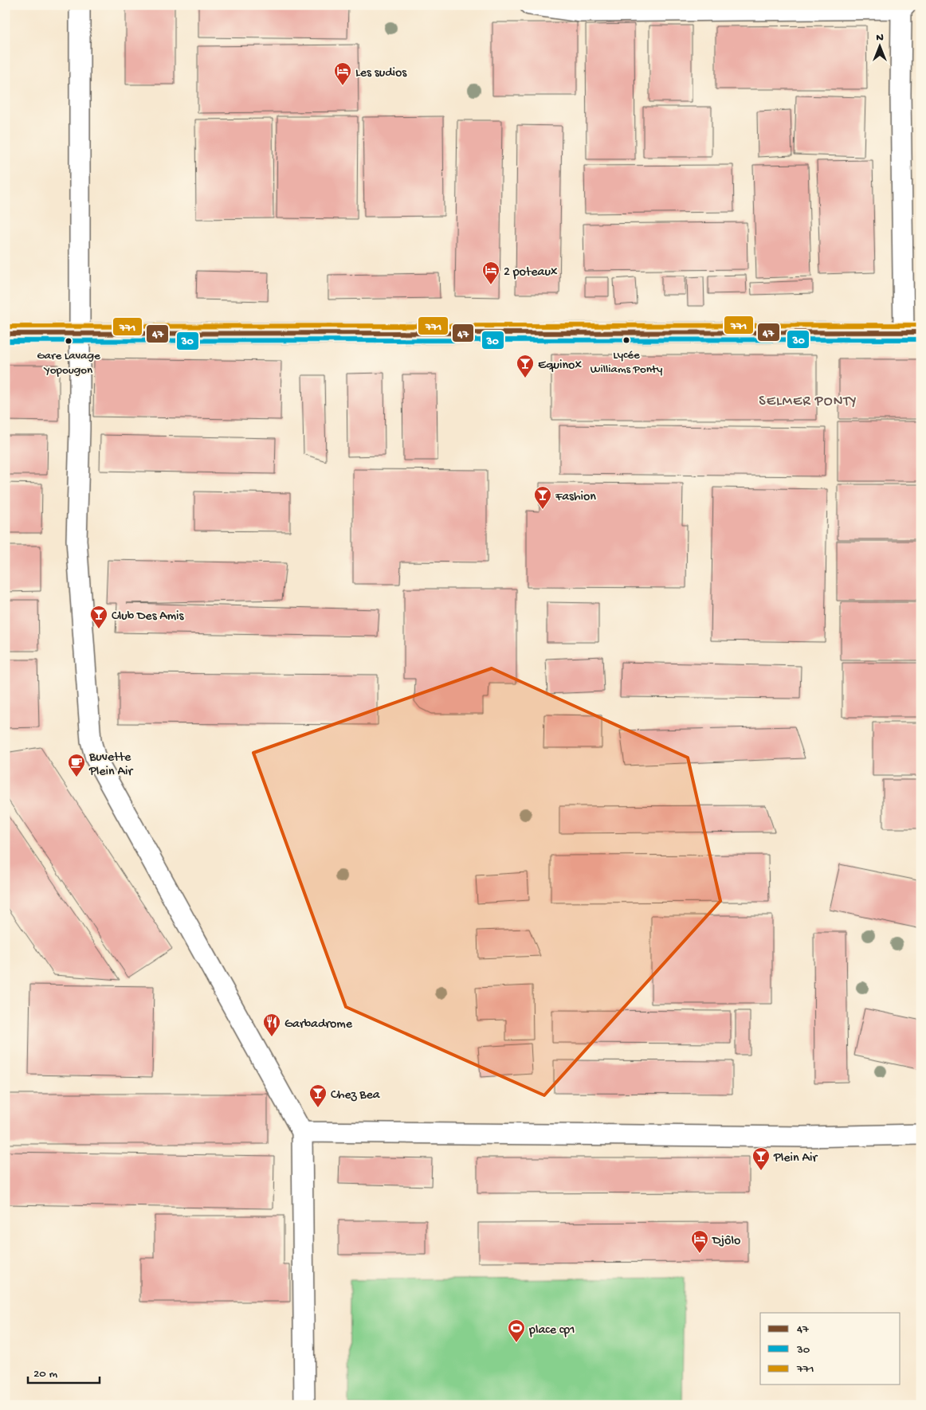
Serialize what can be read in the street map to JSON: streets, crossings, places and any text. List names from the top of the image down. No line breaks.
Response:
{"districts":["SELMER PONTY"],"places":{"hotel":["Les sudios","2 poteaux","Djôlo"],"other":["Lycée Williams Ponty","Gare Lavage Yopougon"],"bar":["Equinox","Fashion","Club Des Amis","Chez Bea","Plein Air"],"cafe":["Buvette Plein Air"],"restaurant":["Garbadrome"],"sports":["place cp1"]},"lines":["transit line 771","transit line 47","transit line 30"],"legend":["47","30","771"],"scale_bar":"20 m","north":"top"}
